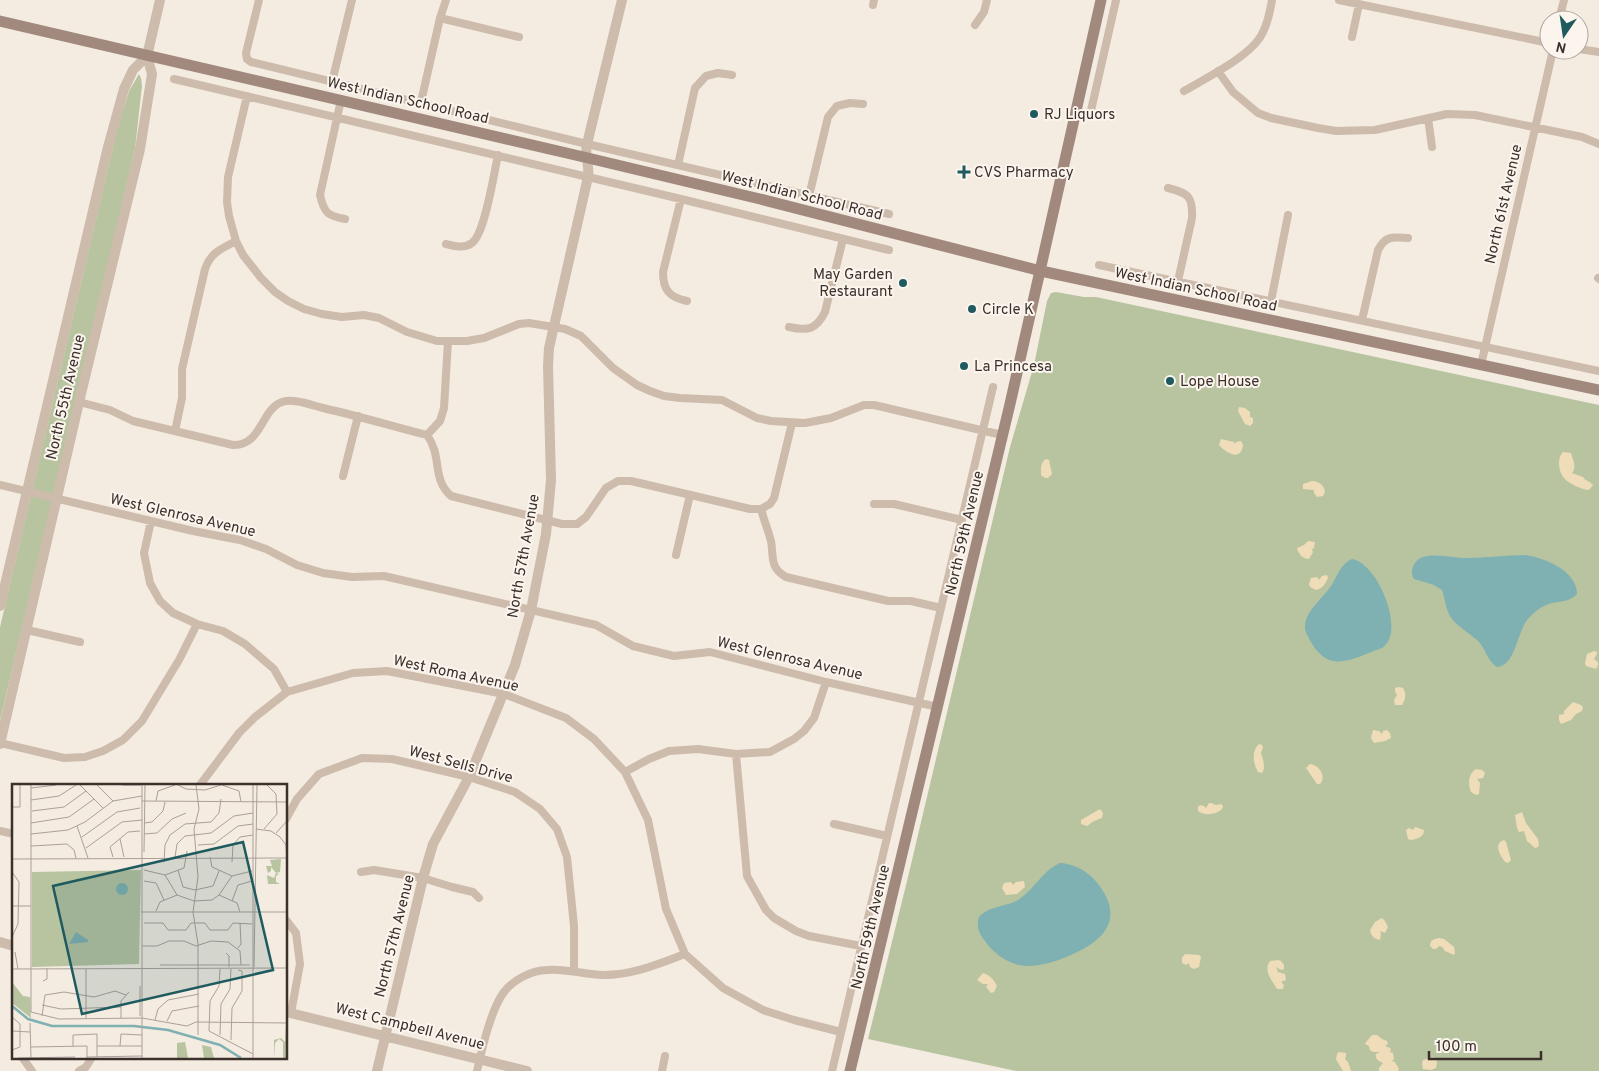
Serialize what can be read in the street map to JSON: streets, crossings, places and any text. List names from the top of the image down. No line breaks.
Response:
{"streets":{"main road":["West Indian School Road","North 59th Avenue"],"street":["North 61st Avenue","North 55th Avenue","West Glenrosa Avenue","North 57th Avenue","West Roma Avenue","West Sells Drive","West Campbell Avenue"]},"crossings":[["West Indian School Road","North 61st Avenue"],["West Indian School Road","North 55th Avenue"],["West Indian School Road","North 59th Avenue"],["West Indian School Road","North 57th Avenue"],["North 55th Avenue","West Glenrosa Avenue"],["West Glenrosa Avenue","North 59th Avenue"],["West Glenrosa Avenue","North 57th Avenue"],["North 59th Avenue","West Roma Avenue"],["North 57th Avenue","West Roma Avenue"],["North 57th Avenue","West Sells Drive"],["North 57th Avenue","West Campbell Avenue"]],"places":{"other":["RJ Liquors","May Garden Restaurant","Circle K","La Princesa","Lope House"],"health":["CVS Pharmacy"]},"scale_bar":"100 m","north":"bottom"}
